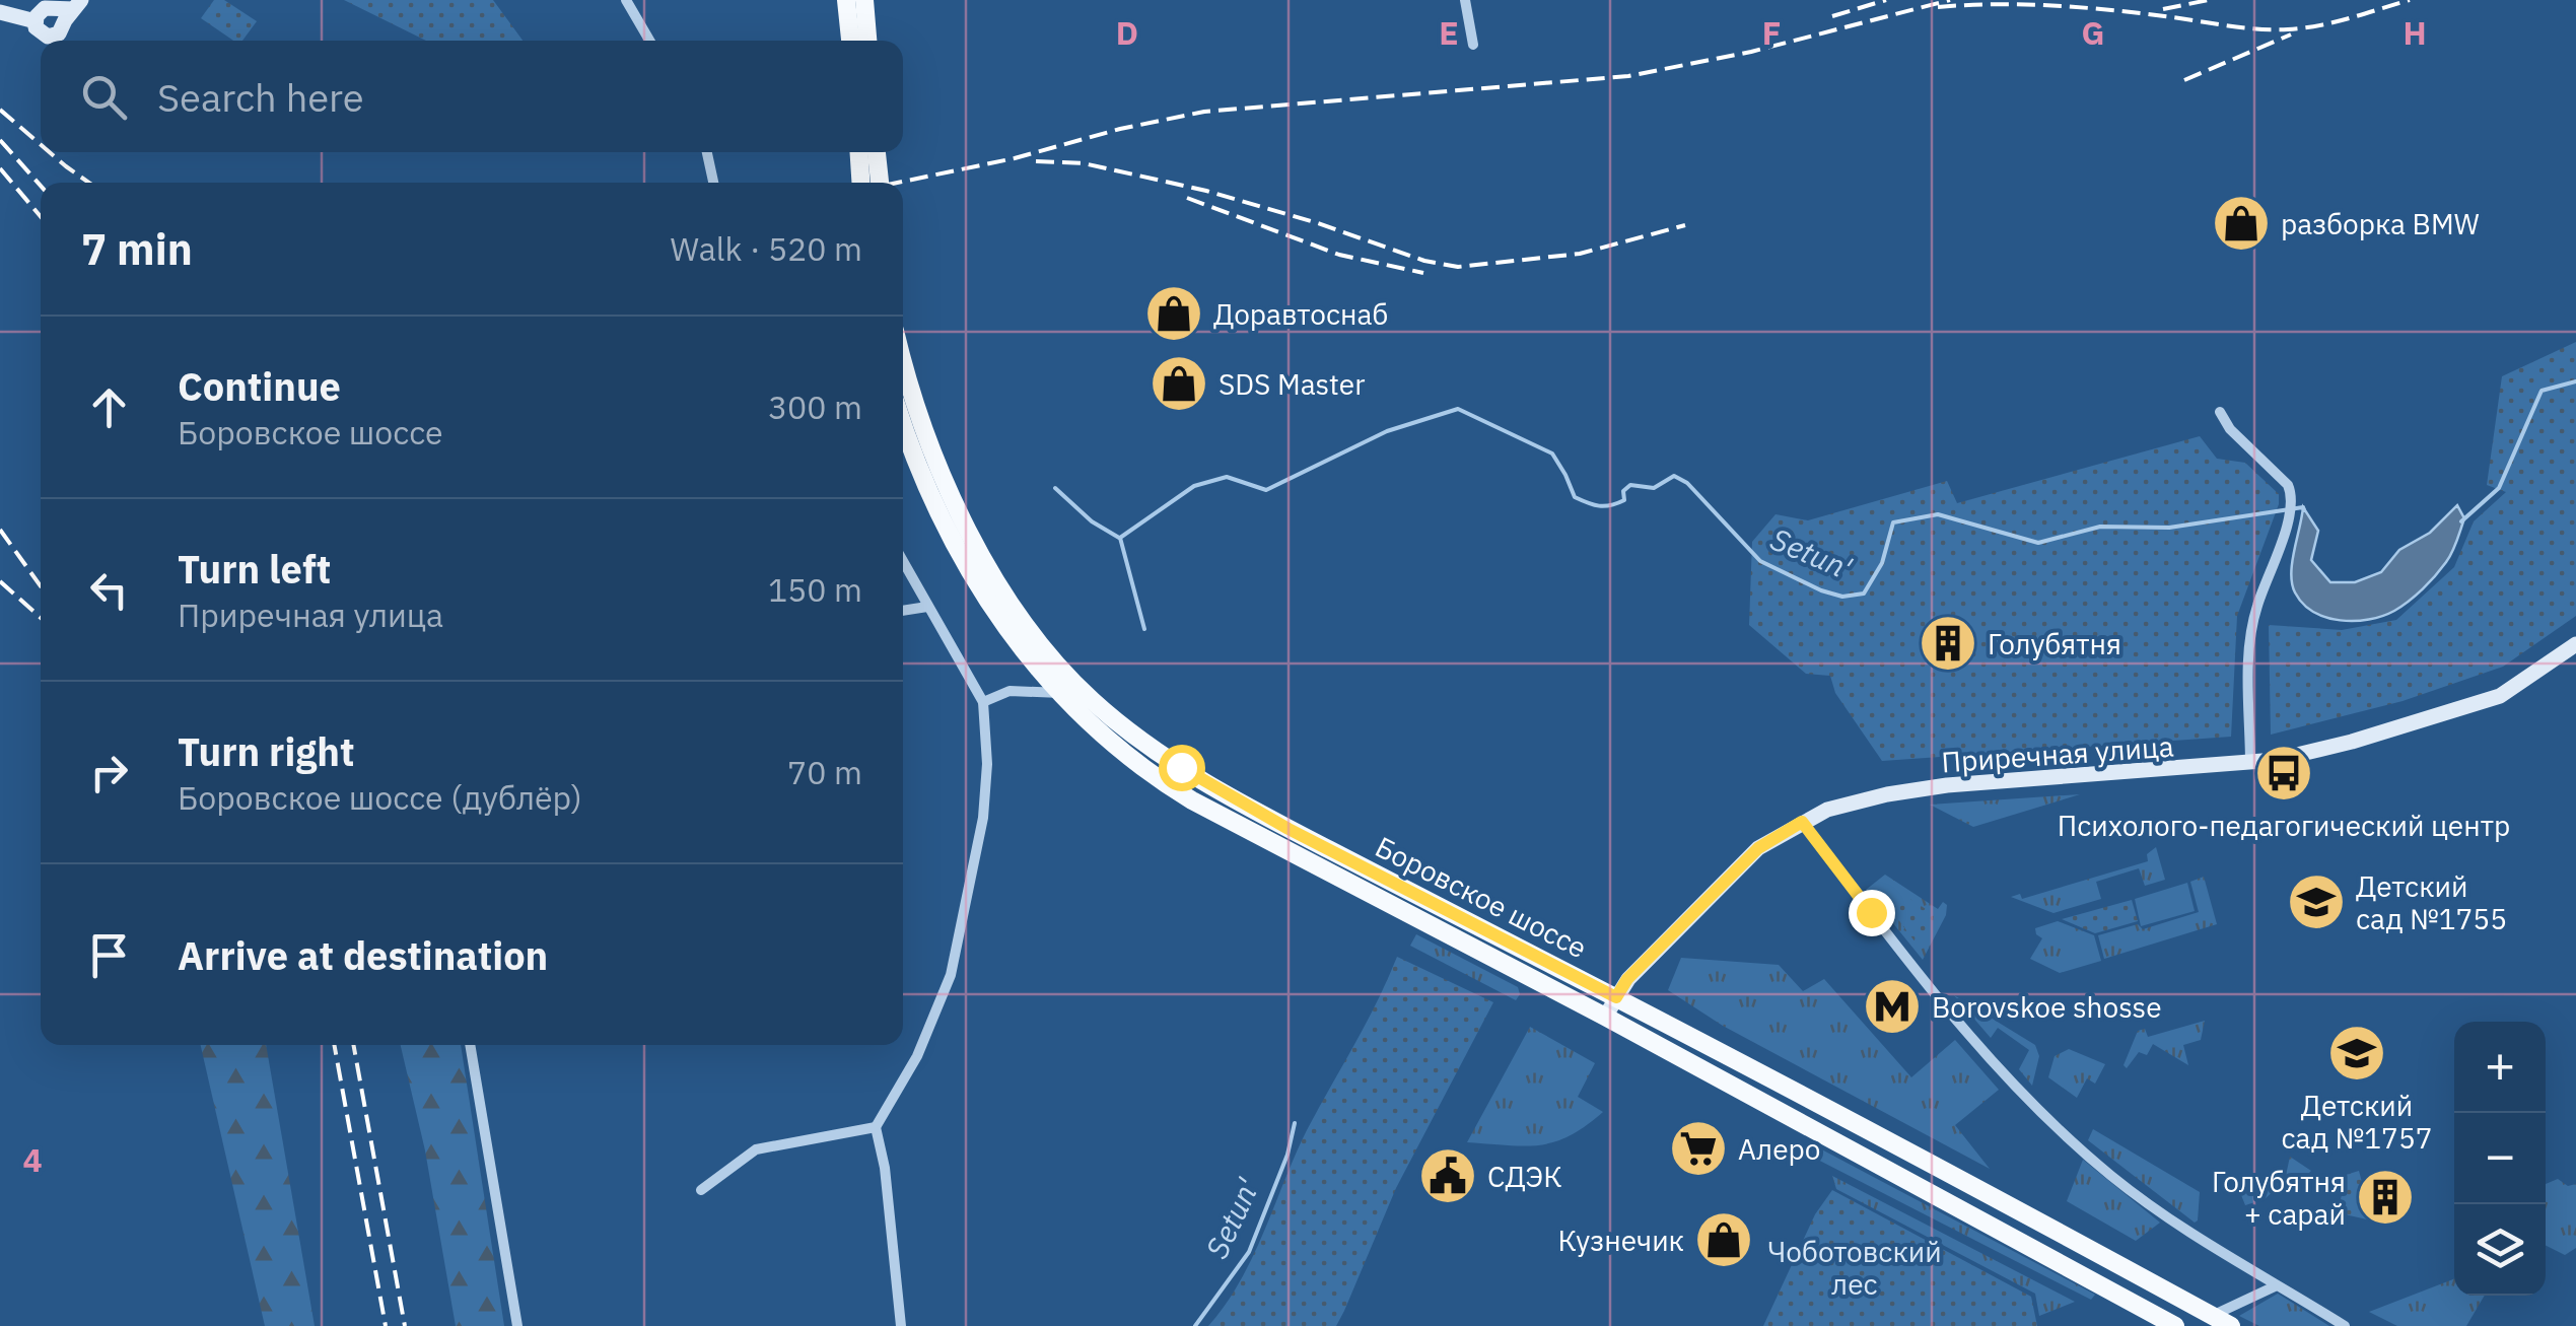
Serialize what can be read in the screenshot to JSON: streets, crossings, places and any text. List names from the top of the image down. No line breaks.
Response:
{"streets":{"main road":["Боровское шоссе"],"street":["Приречная улица"]},"crossings":[["Приречная улица","Боровское шоссе"]],"water":["Setun'"],"parks":["Чоботовский лес"],"places":{"shop":["разборка BMW","Доравтоснаб","SDS Master","Кузнечик"],"building":["Голубятня","Голубятня + сарай"],"bus stop":["Психолого-педагогический центр"],"school or university":["Детский сад №1755","Детский сад №1757"],"metro station":["Borovskoe shosse"],"supermarket":["Алеро"],"public building":["СДЭК"]},"page":{"search":"Search here","heading":["7 min","Walk · 520 m"],"list":[["Continue","Боровское шоссе","300 m"],["Turn left","Приречная улица","150 m"],["Turn right","Боровское шоссе (дублёр)","70 m"],"Arrive at destination"],"map_buttons":["+","−"]},"grid":{"columns":["D","E","F","G","H"],"rows":["4"]}}
